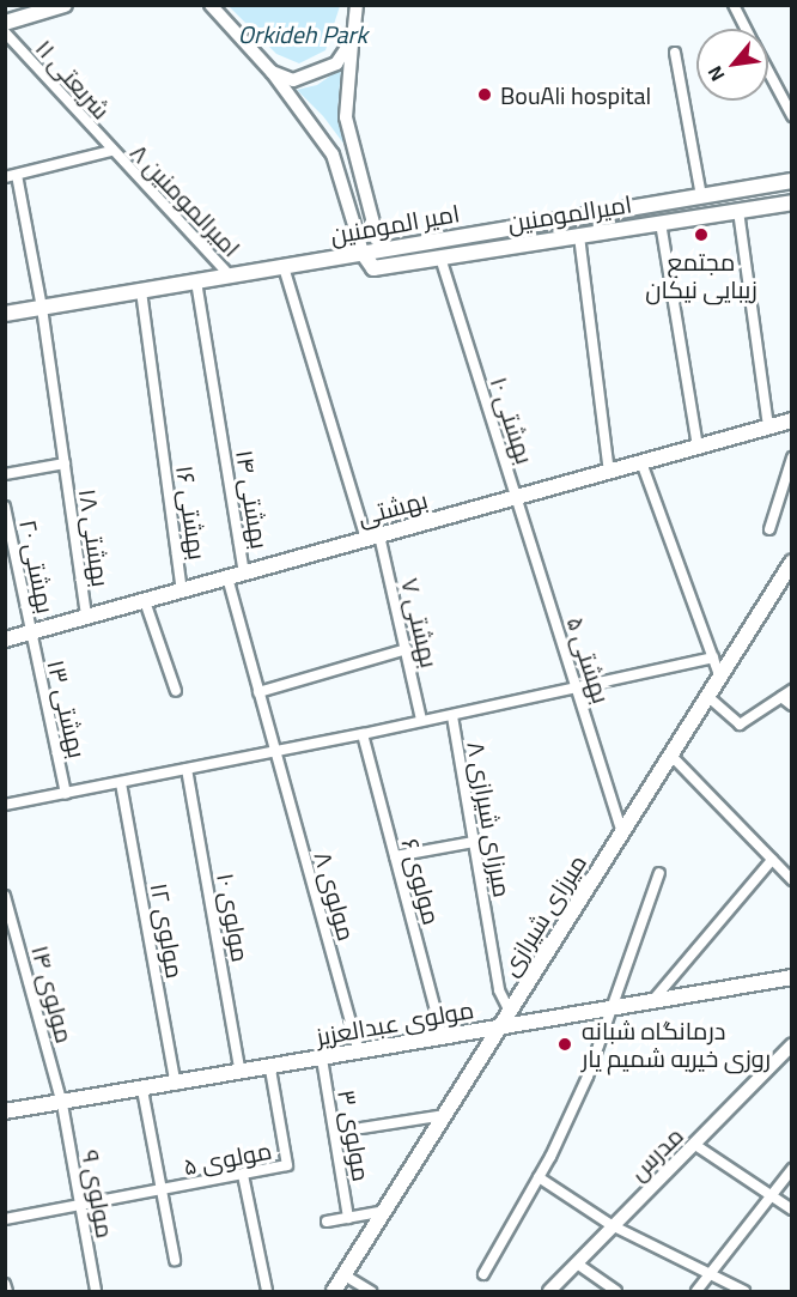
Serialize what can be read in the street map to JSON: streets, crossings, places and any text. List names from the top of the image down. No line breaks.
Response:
{"streets":{"main road":["امیرالمومنین","امیر المومنین","بهشتی","میرزای شیرازی","مولوی عبدالعزیز"],"street":["شریعتی ۱۱","امیرالمومنین ۸","بهشتی ۱۰","بهشتی ۱۴","بهشتی ۱۶","بهشتی ۱۸","بهشتی ۲۰","بهشتی ۷","بهشتی ۵","بهشتی ۱۳","میرزای شیرازی ۸","مولوی ۶","مولوی ۸","مولوی ۱۰","مولوی ۱۲","مولوی ۱۴","مولوی ۳","مدرس","مولوی ۵","مولوی ۹"]},"crossings":[["شریعتی ۱۱","امیرالمومنین ۸"],["امیرالمومنین ۸","امیر المومنین"],["امیرالمومنین","امیر المومنین"],["امیرالمومنین","بهشتی ۱۰"],["امیر المومنین","بهشتی ۱۴"],["امیر المومنین","بهشتی ۱۶"],["امیر المومنین","بهشتی ۱۸"],["امیر المومنین","بهشتی ۷"],["بهشتی ۱۰","بهشتی"],["بهشتی ۱۰","بهشتی ۵"],["بهشتی ۱۴","بهشتی"],["بهشتی","بهشتی ۱۶"],["بهشتی","بهشتی ۱۸"],["بهشتی","بهشتی ۲۰"],["بهشتی","بهشتی ۷"],["بهشتی","بهشتی ۵"],["بهشتی","بهشتی ۱۳"],["بهشتی","مولوی ۸"],["بهشتی ۲۰","بهشتی ۱۳"],["بهشتی ۵","میرزای شیرازی"],["میرزای شیرازی ۸","میرزای شیرازی"],["مولوی ۶","مولوی عبدالعزیز"],["مولوی ۸","مولوی عبدالعزیز"],["میرزای شیرازی","مولوی عبدالعزیز"],["مولوی ۱۰","مولوی عبدالعزیز"],["مولوی ۱۲","مولوی عبدالعزیز"],["مولوی ۱۴","مولوی عبدالعزیز"],["مولوی ۱۴","مولوی ۹"],["مولوی عبدالعزیز","مولوی ۳"],["مولوی عبدالعزیز","مولوی ۵"],["مولوی عبدالعزیز","مولوی ۹"],["مولوی ۵","مولوی ۹"]],"parks":["Orkideh Park"],"places":["BouAli hospital","مجتمع زیبایی نیکان","درمانگاه شبانه روزی خیریه شمیم یار"],"north":"bottom left"}
